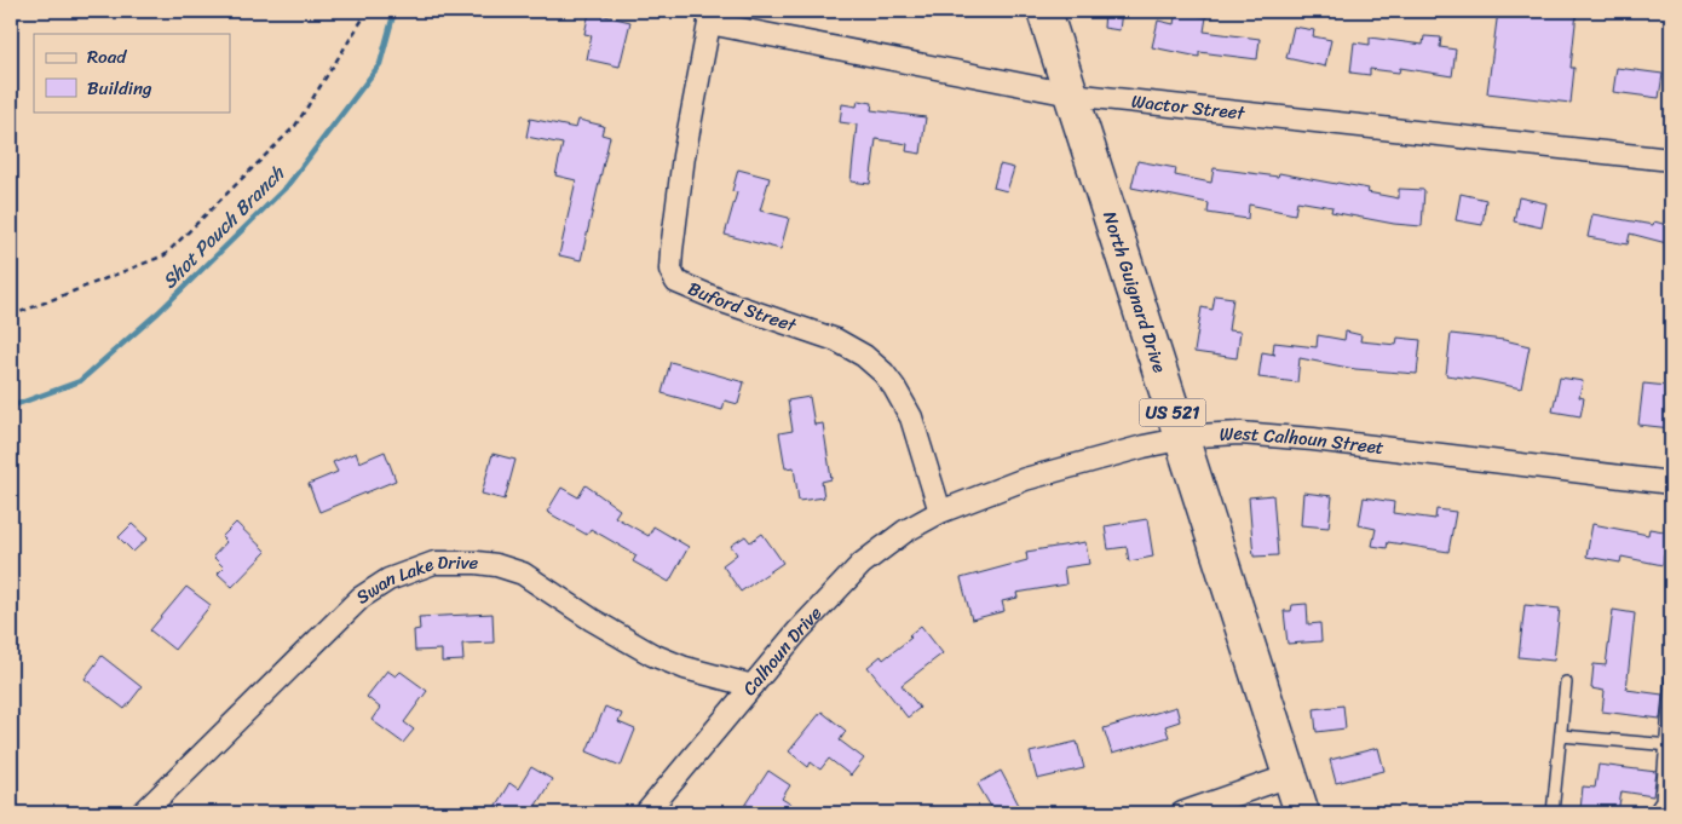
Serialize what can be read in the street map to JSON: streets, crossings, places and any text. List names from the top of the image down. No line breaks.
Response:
{"streets":{"highway":["North Guignard Drive","US 521"],"street":["Wactor Street","Buford Street","West Calhoun Street","Swan Lake Drive","Calhoun Drive"]},"crossings":[["Wactor Street","North Guignard Drive"],["Wactor Street","Buford Street"],["North Guignard Drive","West Calhoun Street"],["Buford Street","West Calhoun Street"],["Buford Street","Calhoun Drive"],["West Calhoun Street","Calhoun Drive"],["Swan Lake Drive","Calhoun Drive"]],"water":["Shot Pouch Branch"],"legend":["Road","Building"]}
